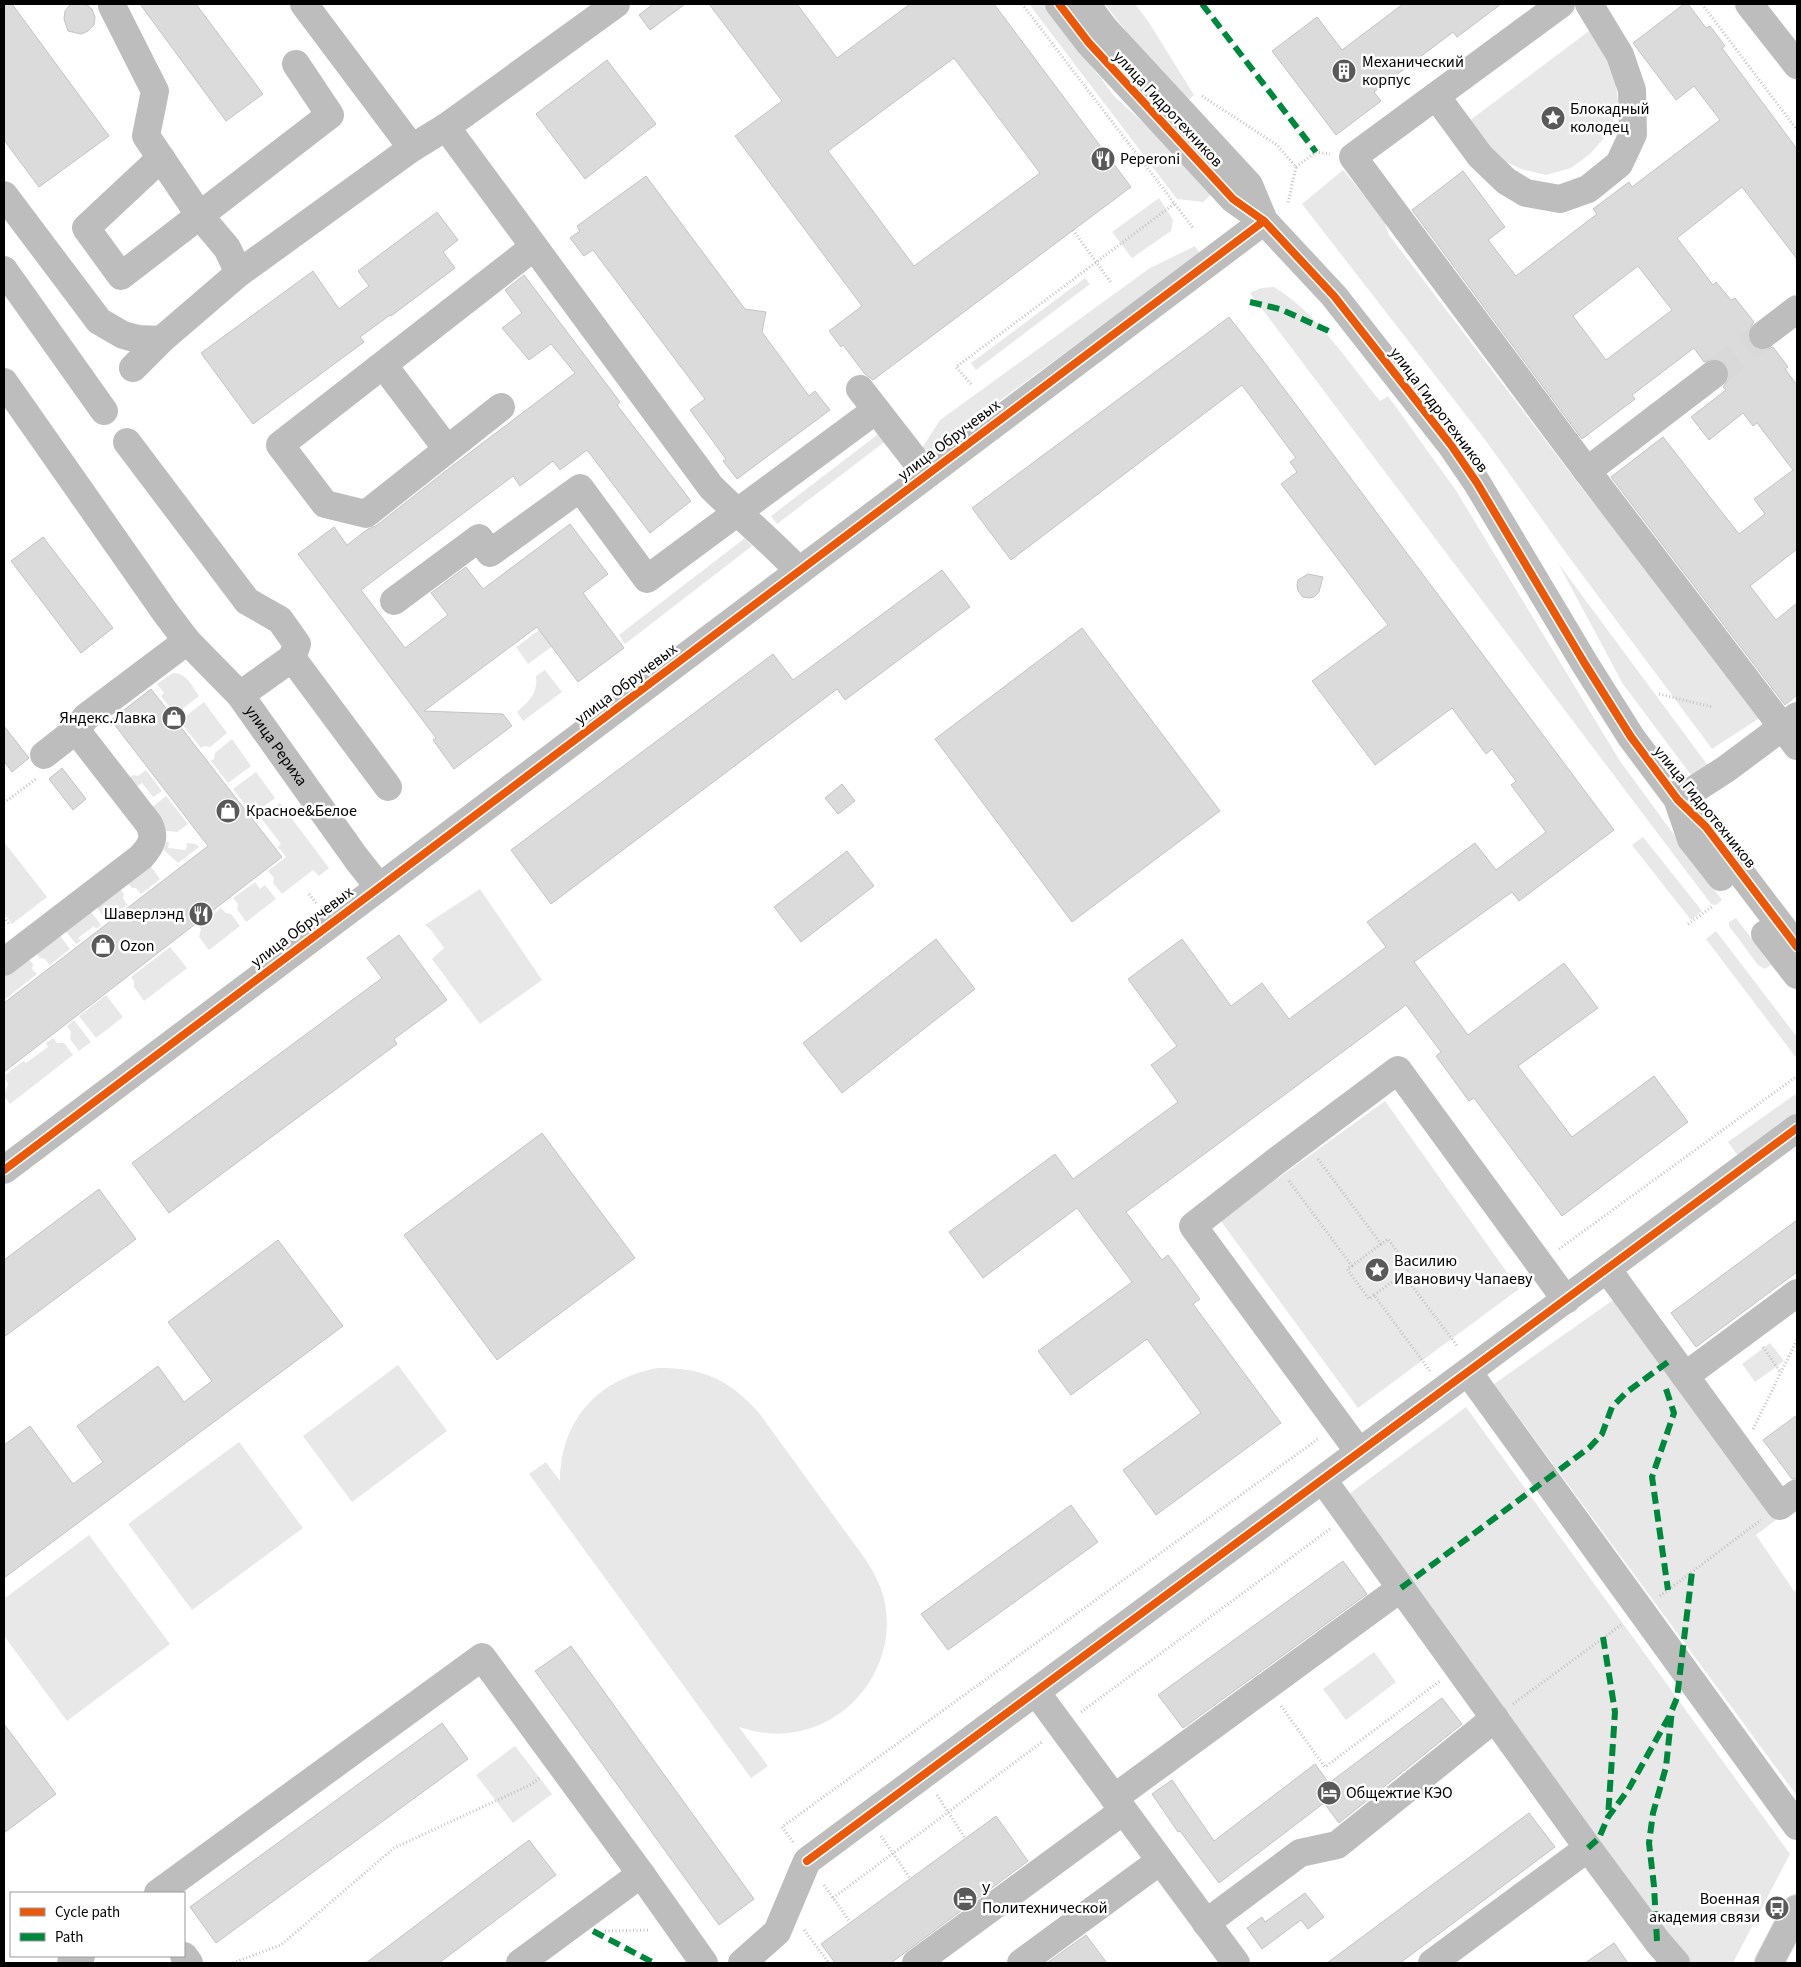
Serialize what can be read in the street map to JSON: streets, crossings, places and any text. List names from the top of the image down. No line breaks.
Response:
{"streets":{"street":["улица Гидротехников","улица Обручевых","улица Рериха"]},"crossings":[["улица Гидротехников","улица Обручевых"],["улица Обручевых","улица Рериха"]],"places":{"building":["Механический корпус"],"place":["Блокадный колодец","Василию Ивановичу Чапаеву"],"restaurant":["Peperoni","Шаверлэнд"],"shop":["Яндекс.Лавка","Красное&Белое","Ozon"],"hotel":["Общежтие КЭО","У Политехнической"],"bus stop":["Военная академия связи"]},"legend":["Cycle path","Path"]}
